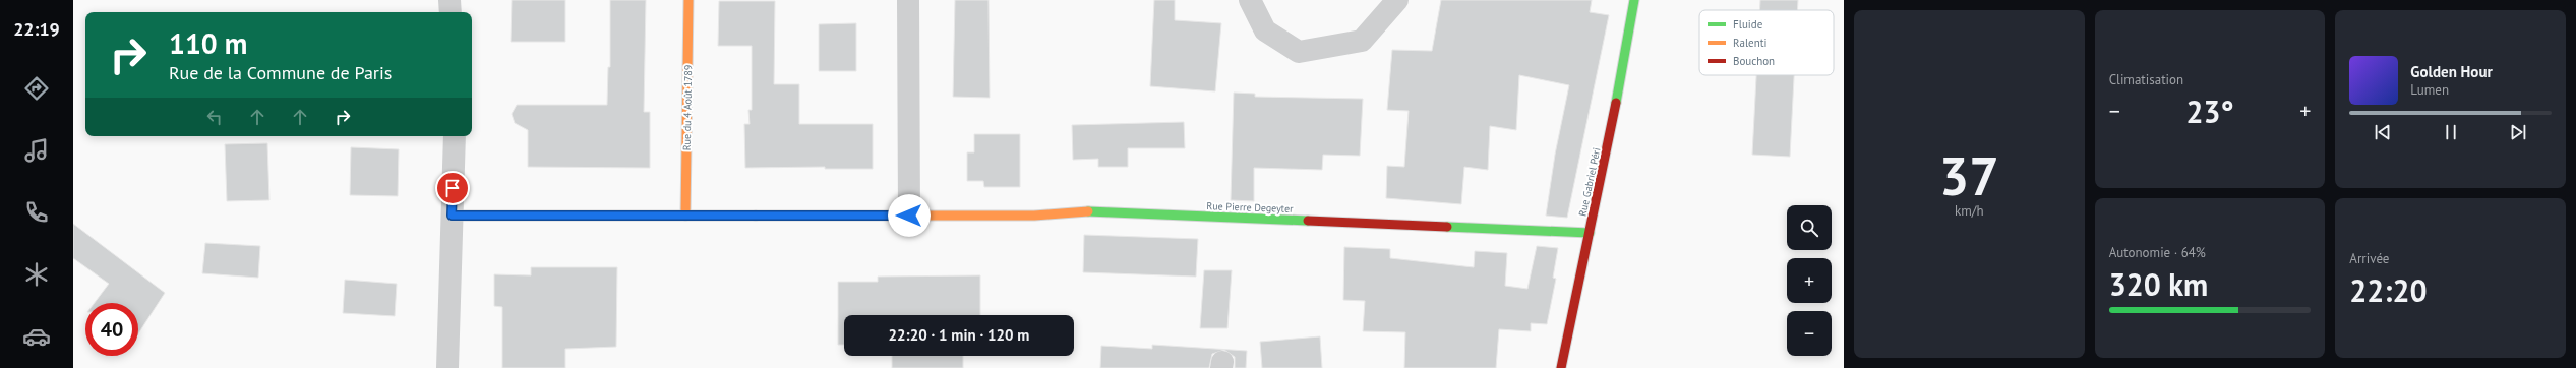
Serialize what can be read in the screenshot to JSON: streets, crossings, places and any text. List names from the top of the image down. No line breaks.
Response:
{"streets":{"street":["Rue du 4 Août 1789","Rue Gabriel Péri","Rue Pierre Degeyter"]},"crossings":[["Rue du 4 Août 1789","Rue Pierre Degeyter"],["Rue Gabriel Péri","Rue Pierre Degeyter"]],"legend":["Fluide","Ralenti","Bouchon"],"page":{"tabs":"22:19","tile":[["37","km/h"],"Climatisation",["Autonomie · 64%","320 km"],["Arrivée","22:20"]],"turn":["110 m","Rue de la Commune de Paris"],"song":["Golden Hour","Lumen"],"heat":["−","23°","+"],"map_buttons":["+","−"],"limit":"40","trip":"22:20 · 1 min · 120 m"}}
